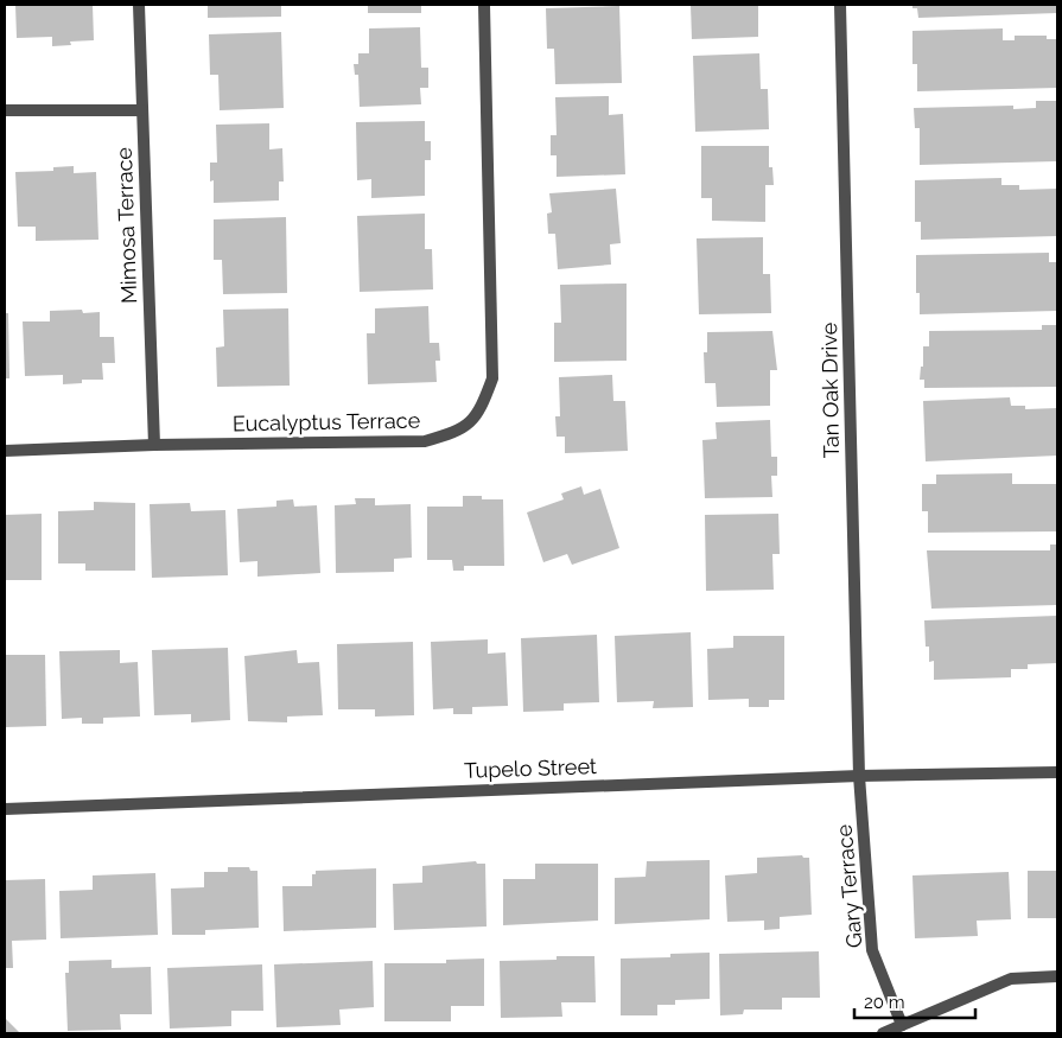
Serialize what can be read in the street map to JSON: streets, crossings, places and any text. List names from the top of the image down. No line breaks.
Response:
{"streets":{"street":["Mimosa Terrace","Tan Oak Drive","Eucalyptus Terrace","Tupelo Street","Gary Terrace"]},"crossings":[["Mimosa Terrace","Eucalyptus Terrace"],["Tan Oak Drive","Tupelo Street"],["Tan Oak Drive","Gary Terrace"],["Tupelo Street","Gary Terrace"]],"scale_bar":"20 m"}
